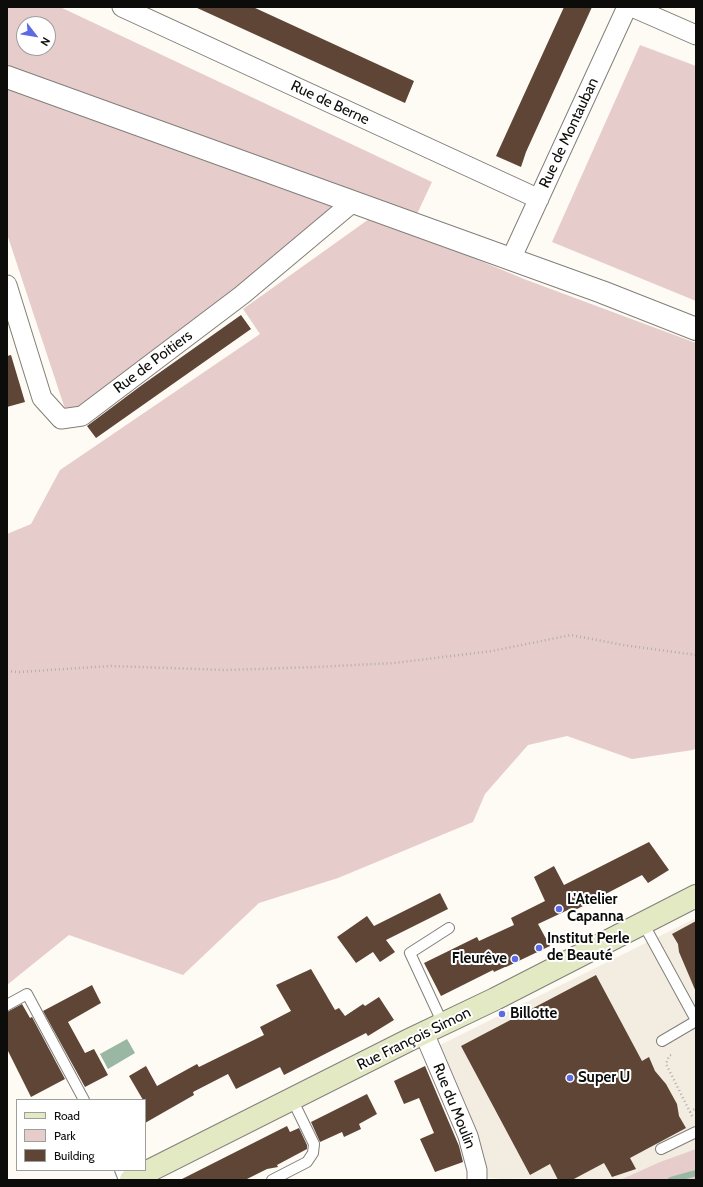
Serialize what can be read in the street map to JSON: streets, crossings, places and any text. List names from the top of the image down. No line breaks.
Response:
{"streets":{"main road":["Rue François Simon"],"street":["Rue de Berne","Rue de Montauban","Rue de Poitiers","Rue du Moulin"]},"crossings":[["Rue de Berne","Rue de Montauban"],["Rue François Simon","Rue du Moulin"]],"places":["L'Atelier Capanna","Institut Perle de Beauté","Fleurêve","Billotte","Super U"],"legend":["Road","Park","Building"],"north":"bottom right"}
